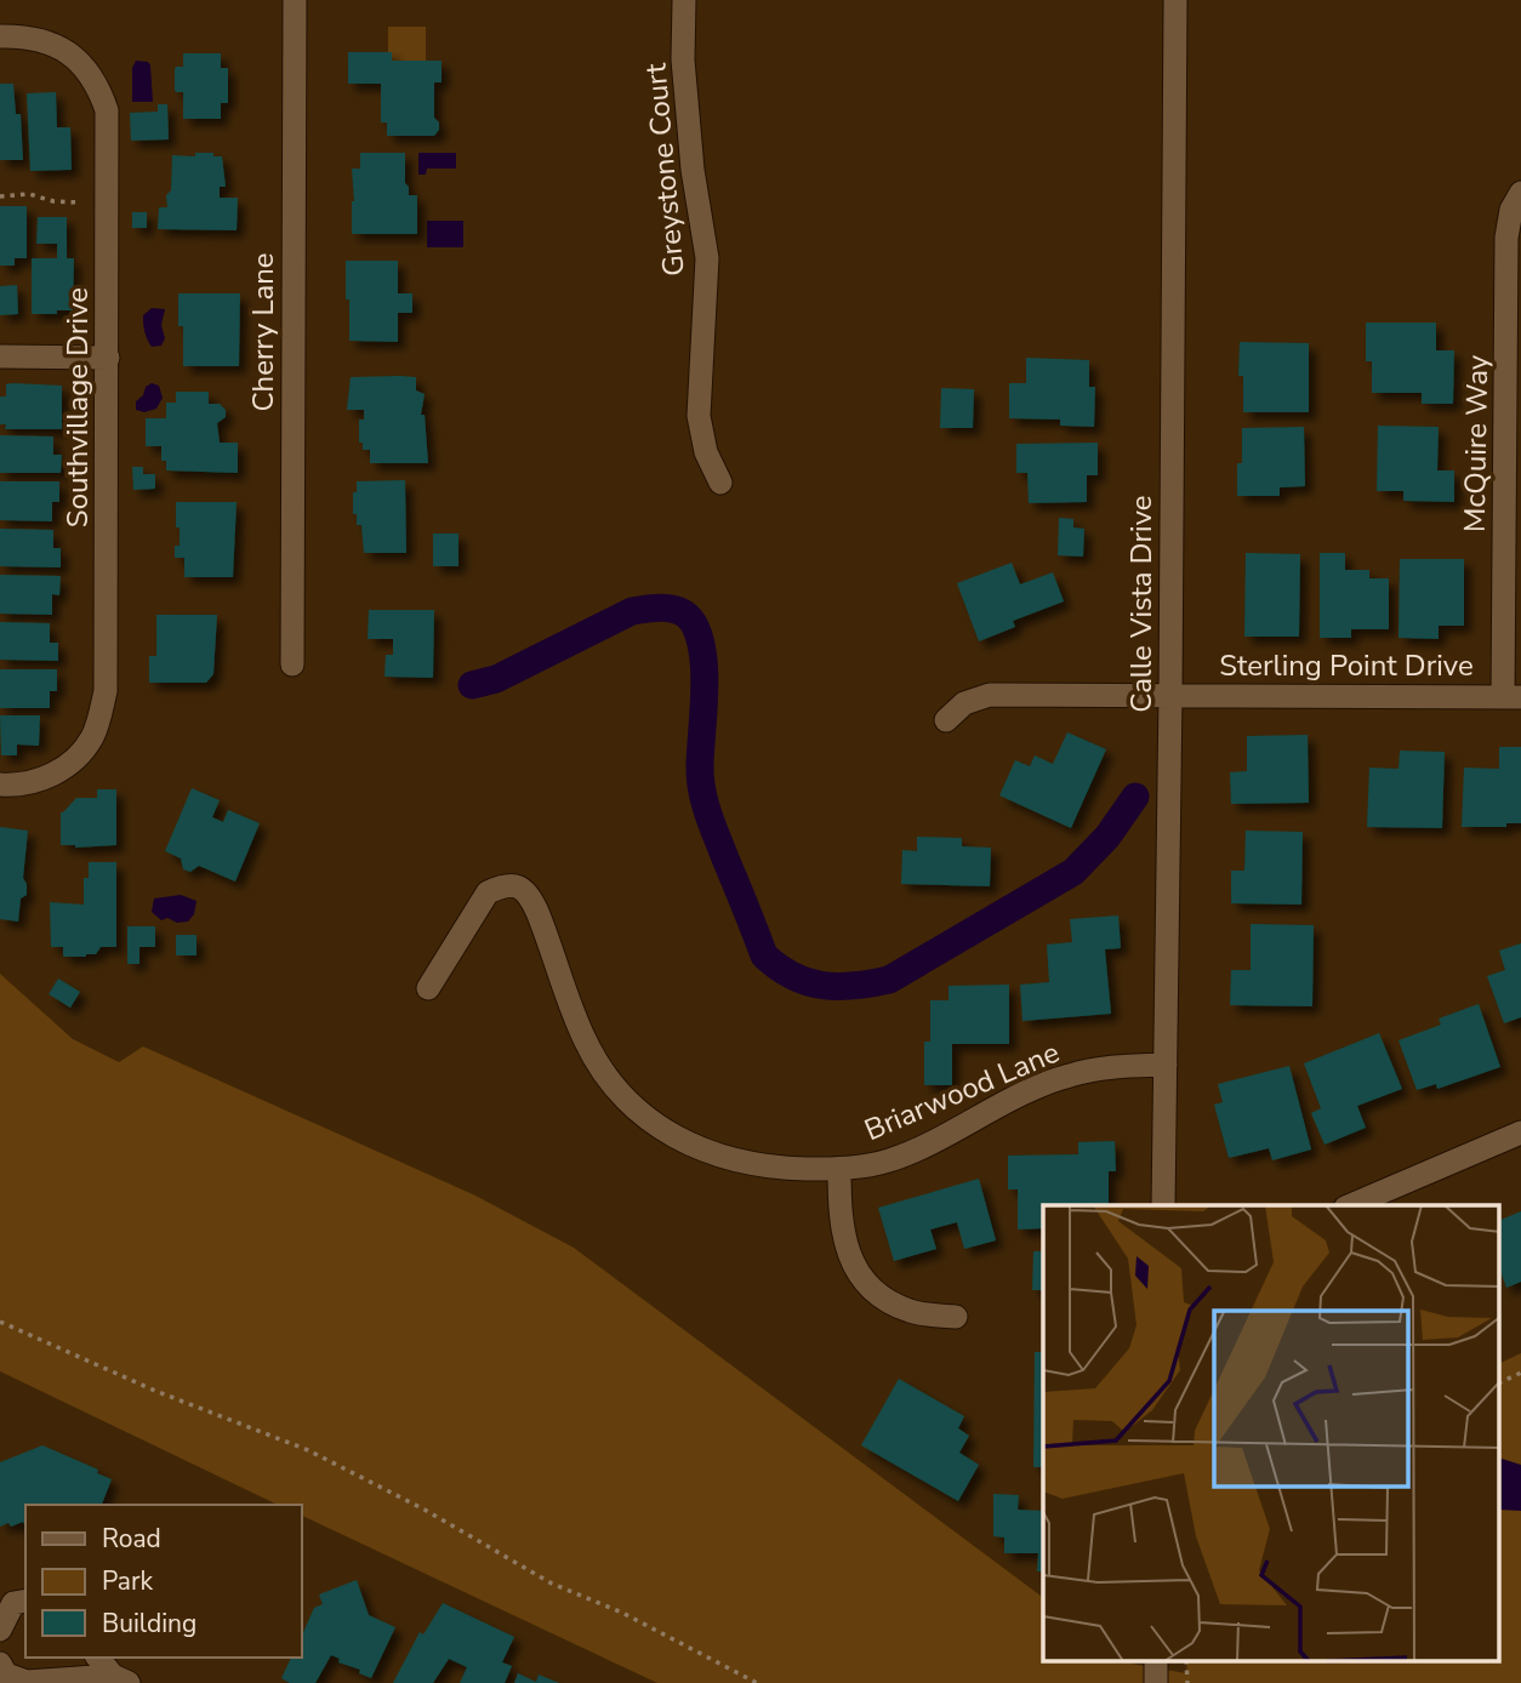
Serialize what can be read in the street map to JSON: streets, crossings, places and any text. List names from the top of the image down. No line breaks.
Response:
{"streets":{"street":["Greystone Court","Cherry Lane","Southvillage Drive","McQuire Way","Calle Vista Drive","Sterling Point Drive","Briarwood Lane"]},"crossings":[["McQuire Way","Sterling Point Drive"],["Calle Vista Drive","Sterling Point Drive"],["Calle Vista Drive","Briarwood Lane"]],"legend":["Road","Park","Building"]}
